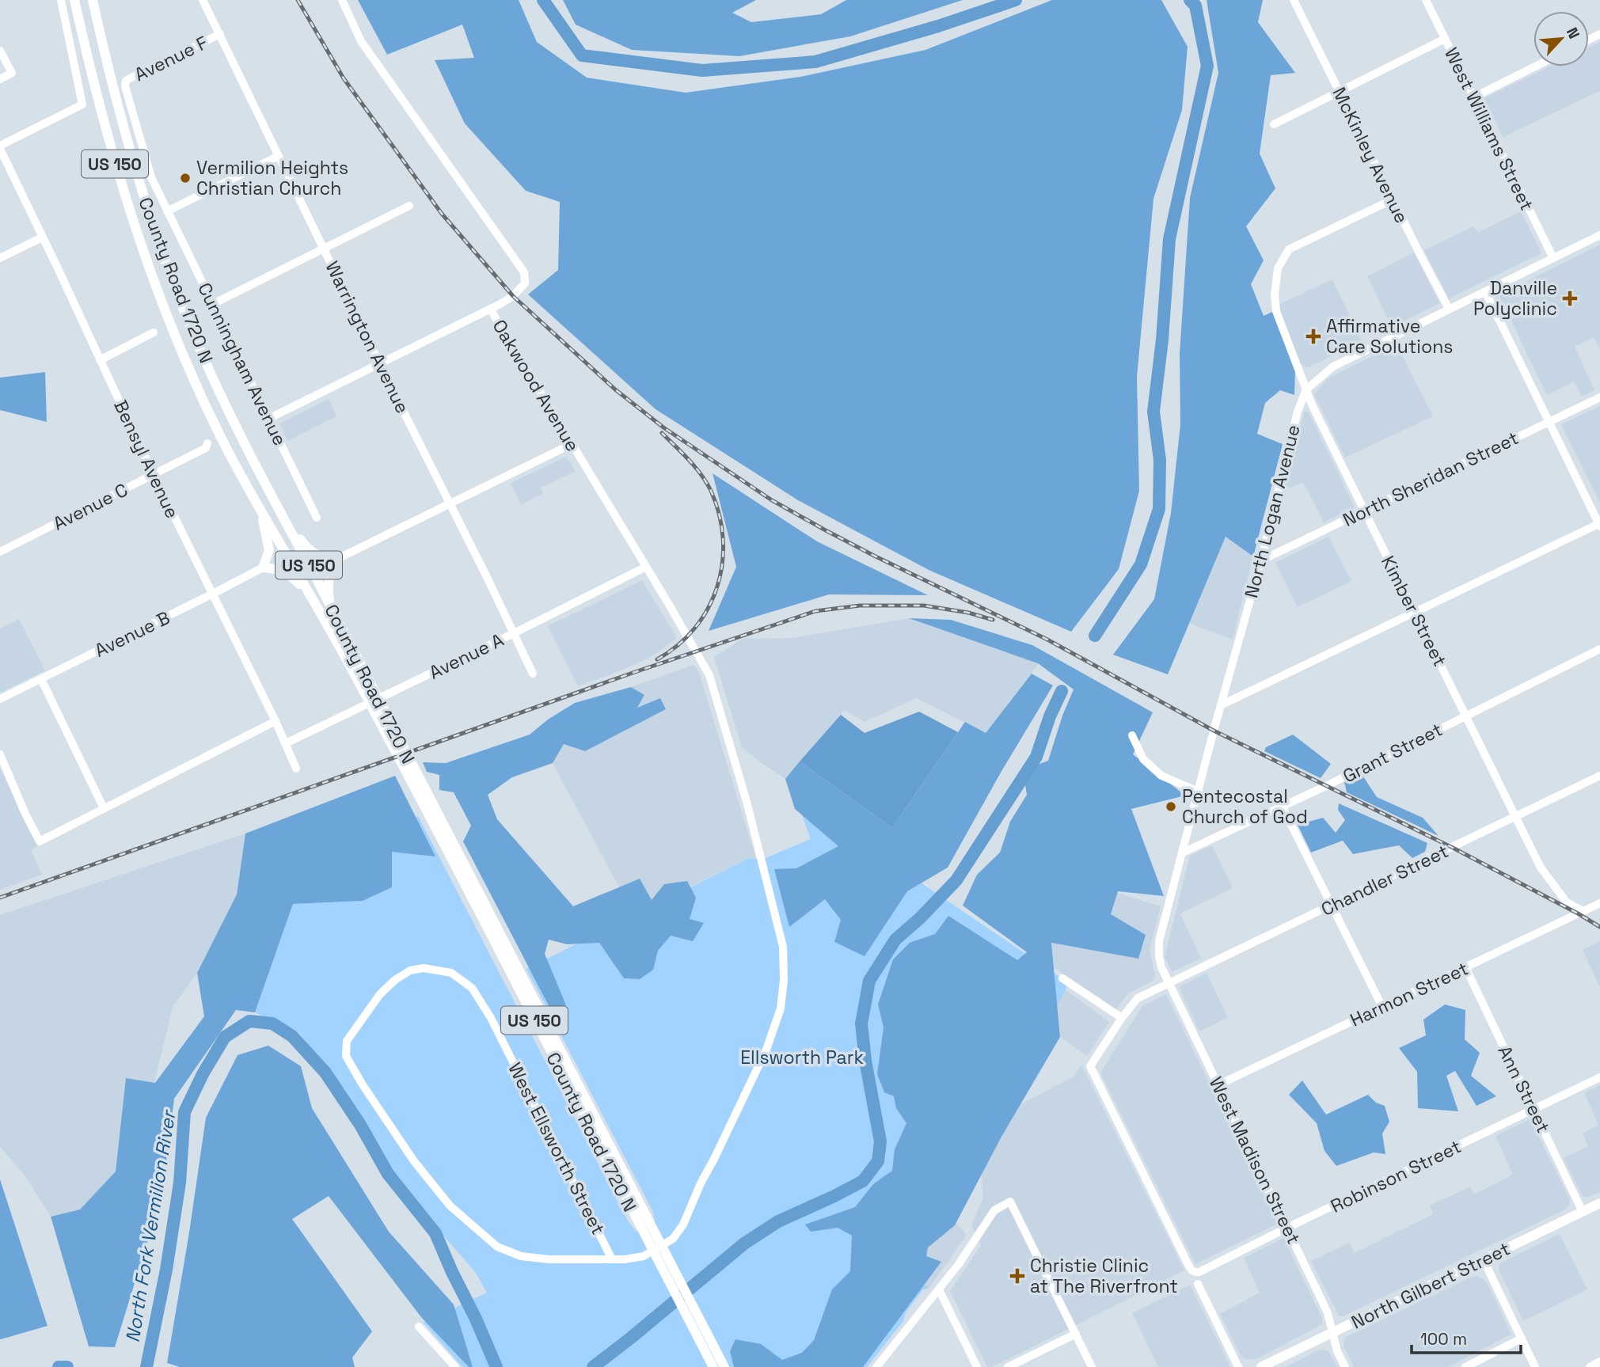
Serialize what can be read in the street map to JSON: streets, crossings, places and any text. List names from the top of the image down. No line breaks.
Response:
{"streets":{"main road":["US 150","County Road 1720 N","North Gilbert Street"],"street":["Avenue F","West Williams Street","McKinley Avenue","Warrington Avenue","Cunningham Avenue","Oakwood Avenue","Bensyl Avenue","North Sheridan Street","Avenue C","North Logan Avenue","Kimber Street","Avenue B","Avenue A","Grant Street","Chandler Street","Harmon Street","Ann Street","West Ellsworth Street","West Madison Street","Robinson Street"]},"crossings":[["Avenue F","Warrington Avenue"],["Avenue F","Cunningham Avenue"],["West Williams Street","North Logan Avenue"],["McKinley Avenue","North Logan Avenue"],["McKinley Avenue","Kimber Street"],["US 150","County Road 1720 N"],["Warrington Avenue","Avenue A"],["Oakwood Avenue","Avenue A"],["Oakwood Avenue","West Ellsworth Street"],["Bensyl Avenue","Avenue C"],["Bensyl Avenue","Avenue B"],["Bensyl Avenue","Avenue A"],["North Sheridan Street","North Logan Avenue"],["North Sheridan Street","Kimber Street"],["North Logan Avenue","Kimber Street"],["North Logan Avenue","Grant Street"],["North Logan Avenue","West Madison Street"],["Kimber Street","Grant Street"],["Kimber Street","Chandler Street"],["Kimber Street","Harmon Street"],["Chandler Street","West Madison Street"],["Harmon Street","Ann Street"],["Harmon Street","West Madison Street"],["Ann Street","Robinson Street"],["Ann Street","North Gilbert Street"],["West Madison Street","Robinson Street"],["West Madison Street","North Gilbert Street"]],"water":["North Fork Vermilion River"],"parks":["Ellsworth Park"],"places":{"other":["Vermilion Heights Christian Church","Pentecostal Church of God"],"health":["Danville Polyclinic","Affirmative Care Solutions","Christie Clinic at The Riverfront"]},"scale_bar":"100 m","north":"top right"}
